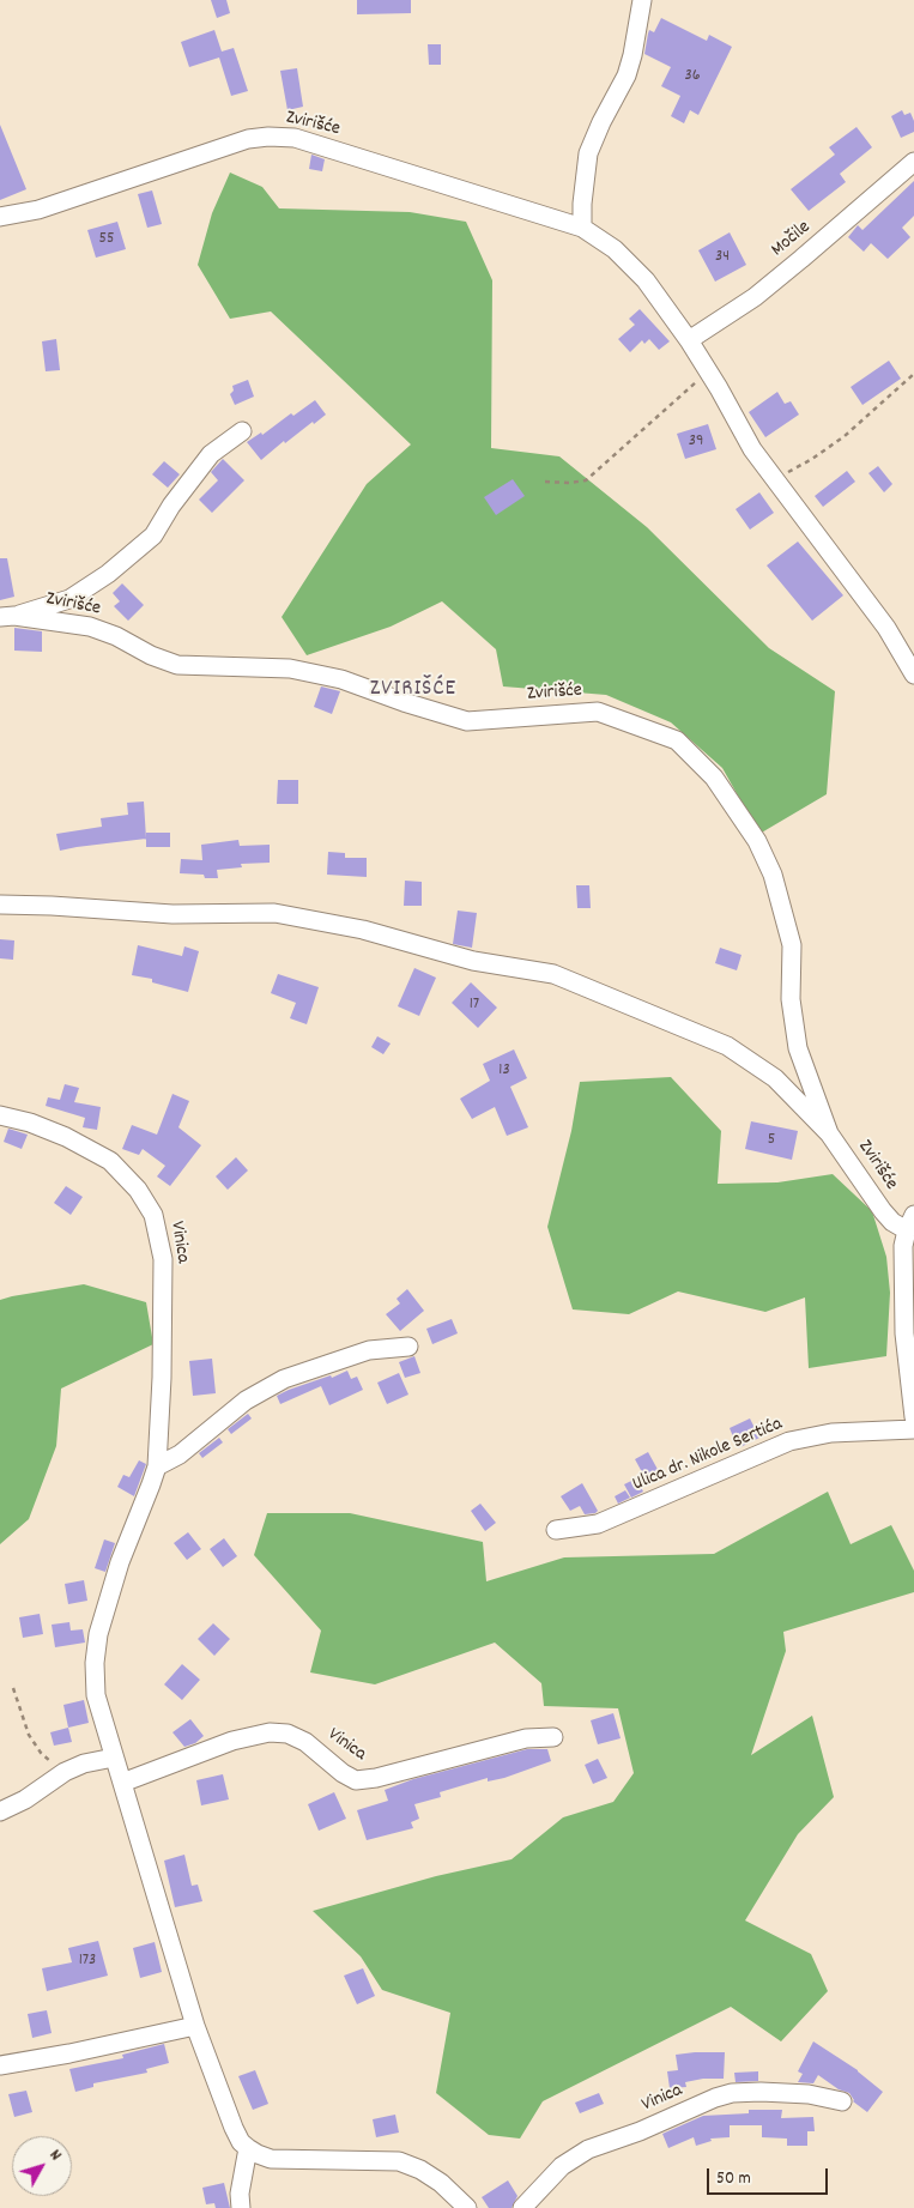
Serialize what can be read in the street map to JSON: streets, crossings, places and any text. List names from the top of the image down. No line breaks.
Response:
{"streets":{"street":["Zvirišće","Močile","Vinica","Ulica dr. Nikole Sertića"]},"crossings":[["Zvirišće","Močile"]],"districts":["ZVIRIŠĆE"],"house_numbers":["36","55","34","39","17","13","5","173"],"scale_bar":"50 m","north":"top right"}
